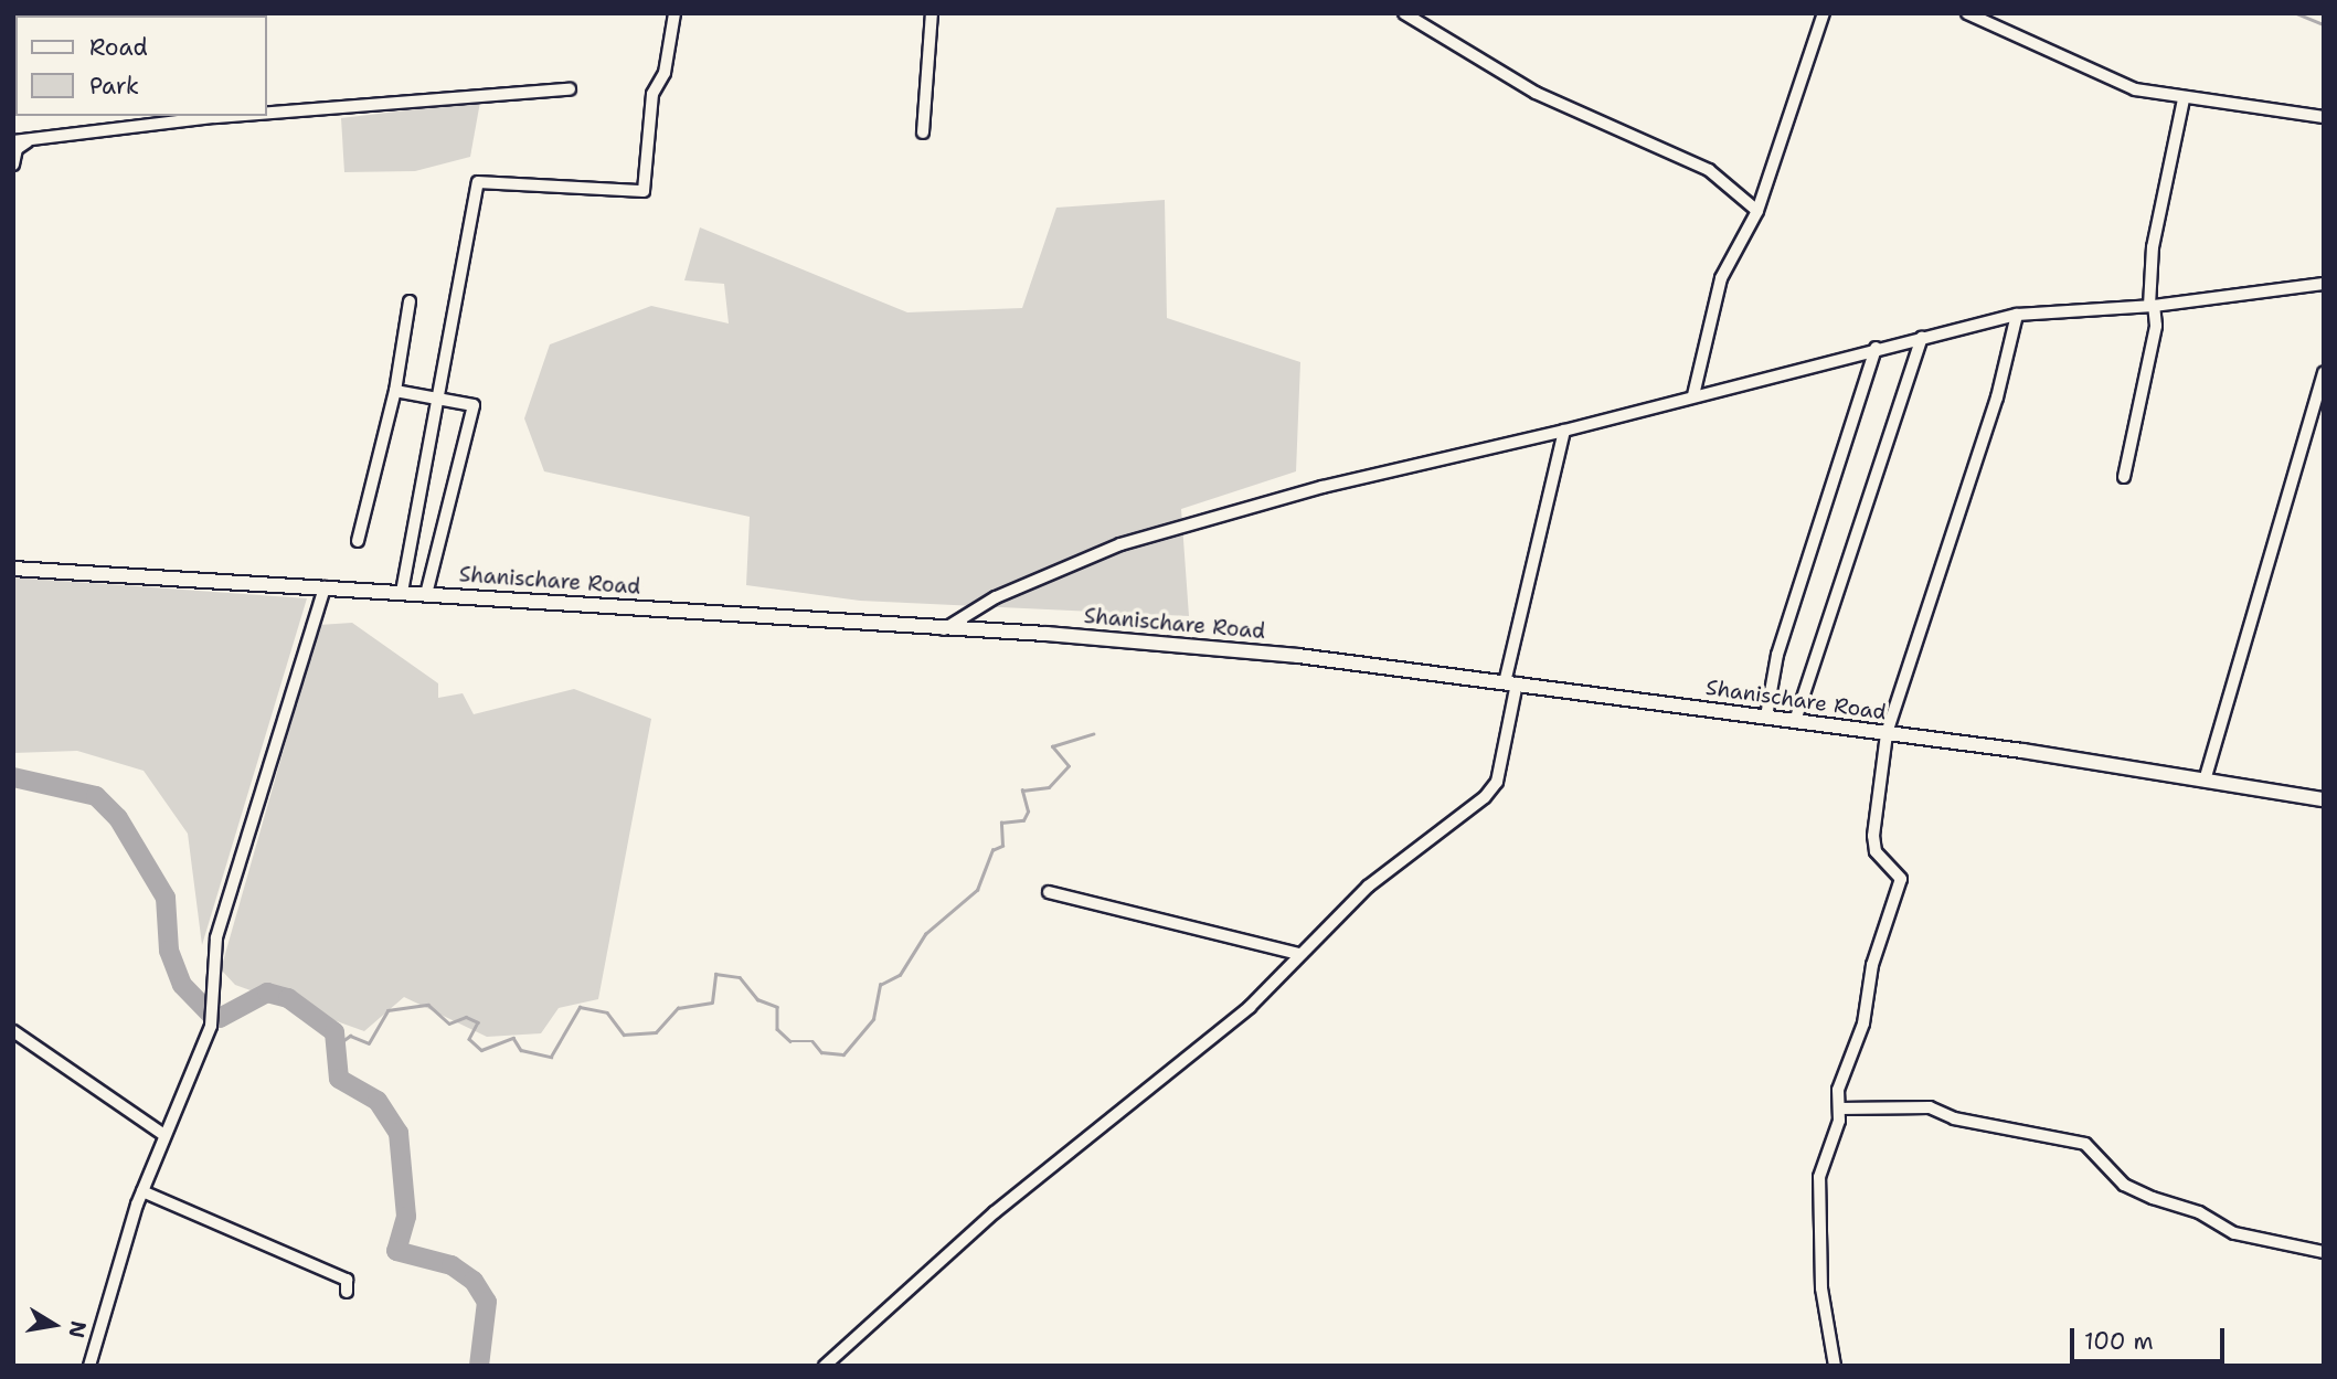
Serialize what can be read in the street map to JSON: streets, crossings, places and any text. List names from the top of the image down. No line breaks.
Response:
{"streets":{"street":["Shanischare Road"]},"legend":["Road","Park"],"scale_bar":"100 m","north":"right"}
